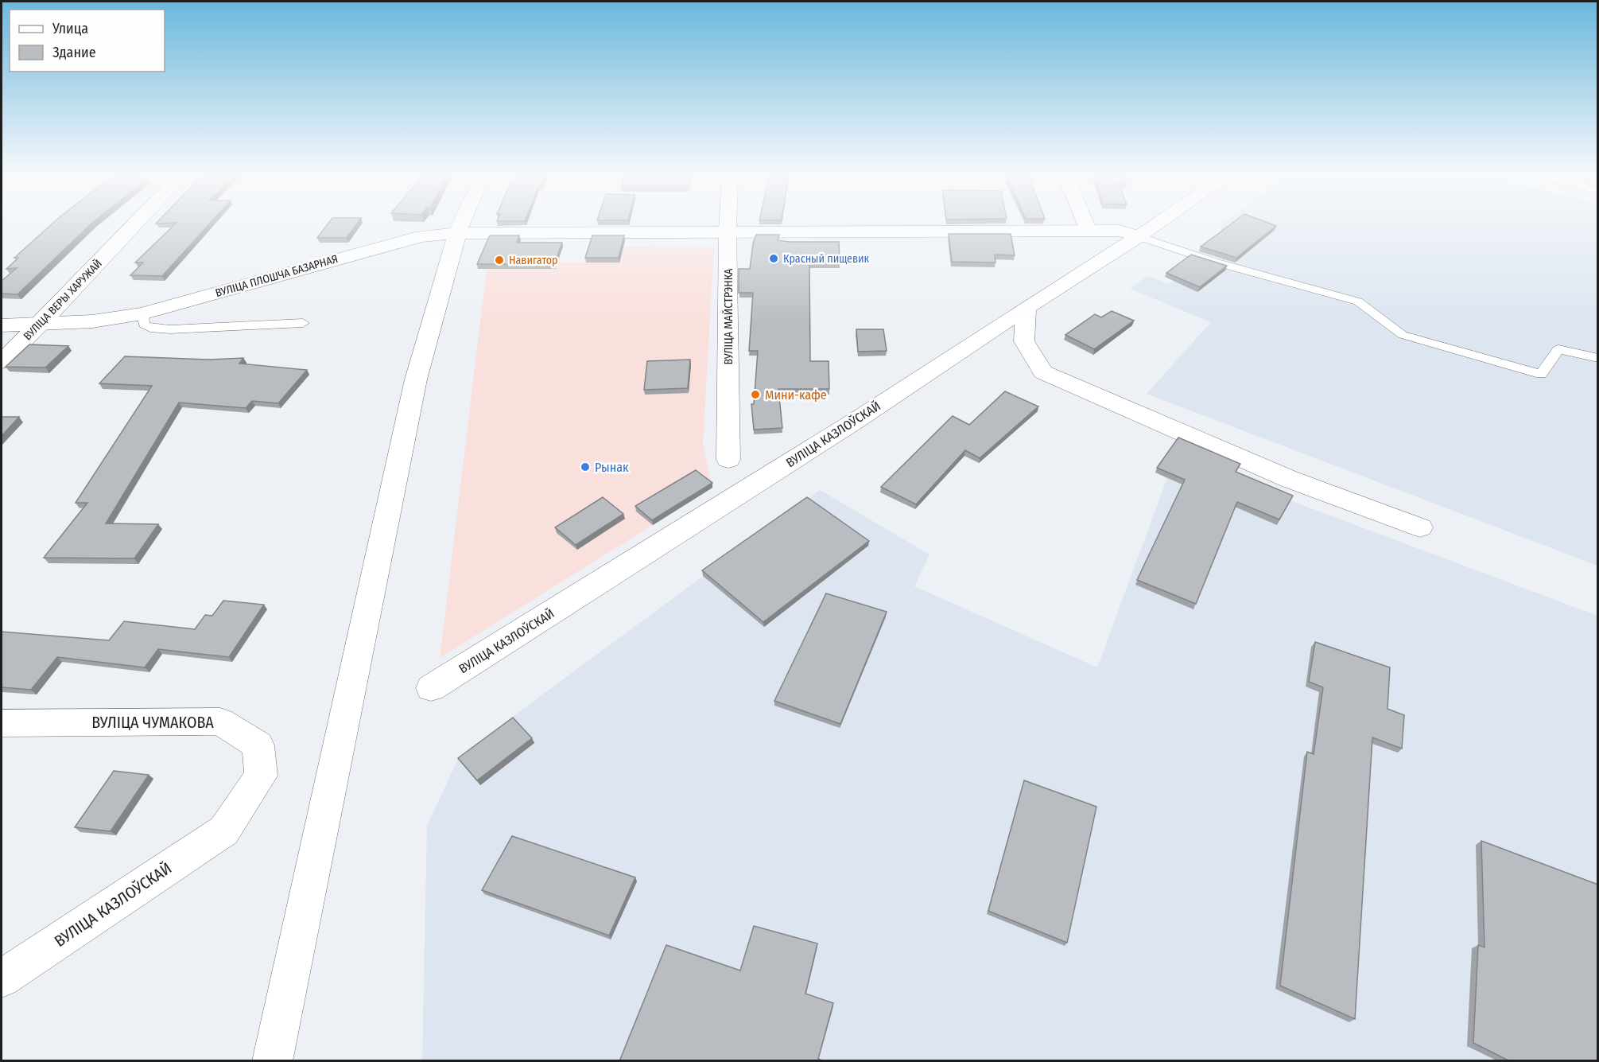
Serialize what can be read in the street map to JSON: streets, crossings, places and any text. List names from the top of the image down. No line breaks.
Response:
{"streets":{"street":["ВУЛІЦА ПЛОШЧА БАЗАРНАЯ","ВУЛІЦА ВЕРЫ ХАРУЖАЙ","ВУЛІЦА МАЙСТРЭНКА","ВУЛІЦА КАЗЛОЎСКАЙ","ВУЛІЦА ЧУМАКОВА"]},"crossings":[["ВУЛІЦА ПЛОШЧА БАЗАРНАЯ","ВУЛІЦА ВЕРЫ ХАРУЖАЙ"],["ВУЛІЦА ПЛОШЧА БАЗАРНАЯ","ВУЛІЦА МАЙСТРЭНКА"],["ВУЛІЦА ПЛОШЧА БАЗАРНАЯ","ВУЛІЦА КАЗЛОЎСКАЙ"],["ВУЛІЦА КАЗЛОЎСКАЙ","ВУЛІЦА ЧУМАКОВА"]],"places":["Красный пищевик","Навигатор","Мини-кафе","Рынак"],"legend":["Улица","Здание"]}
